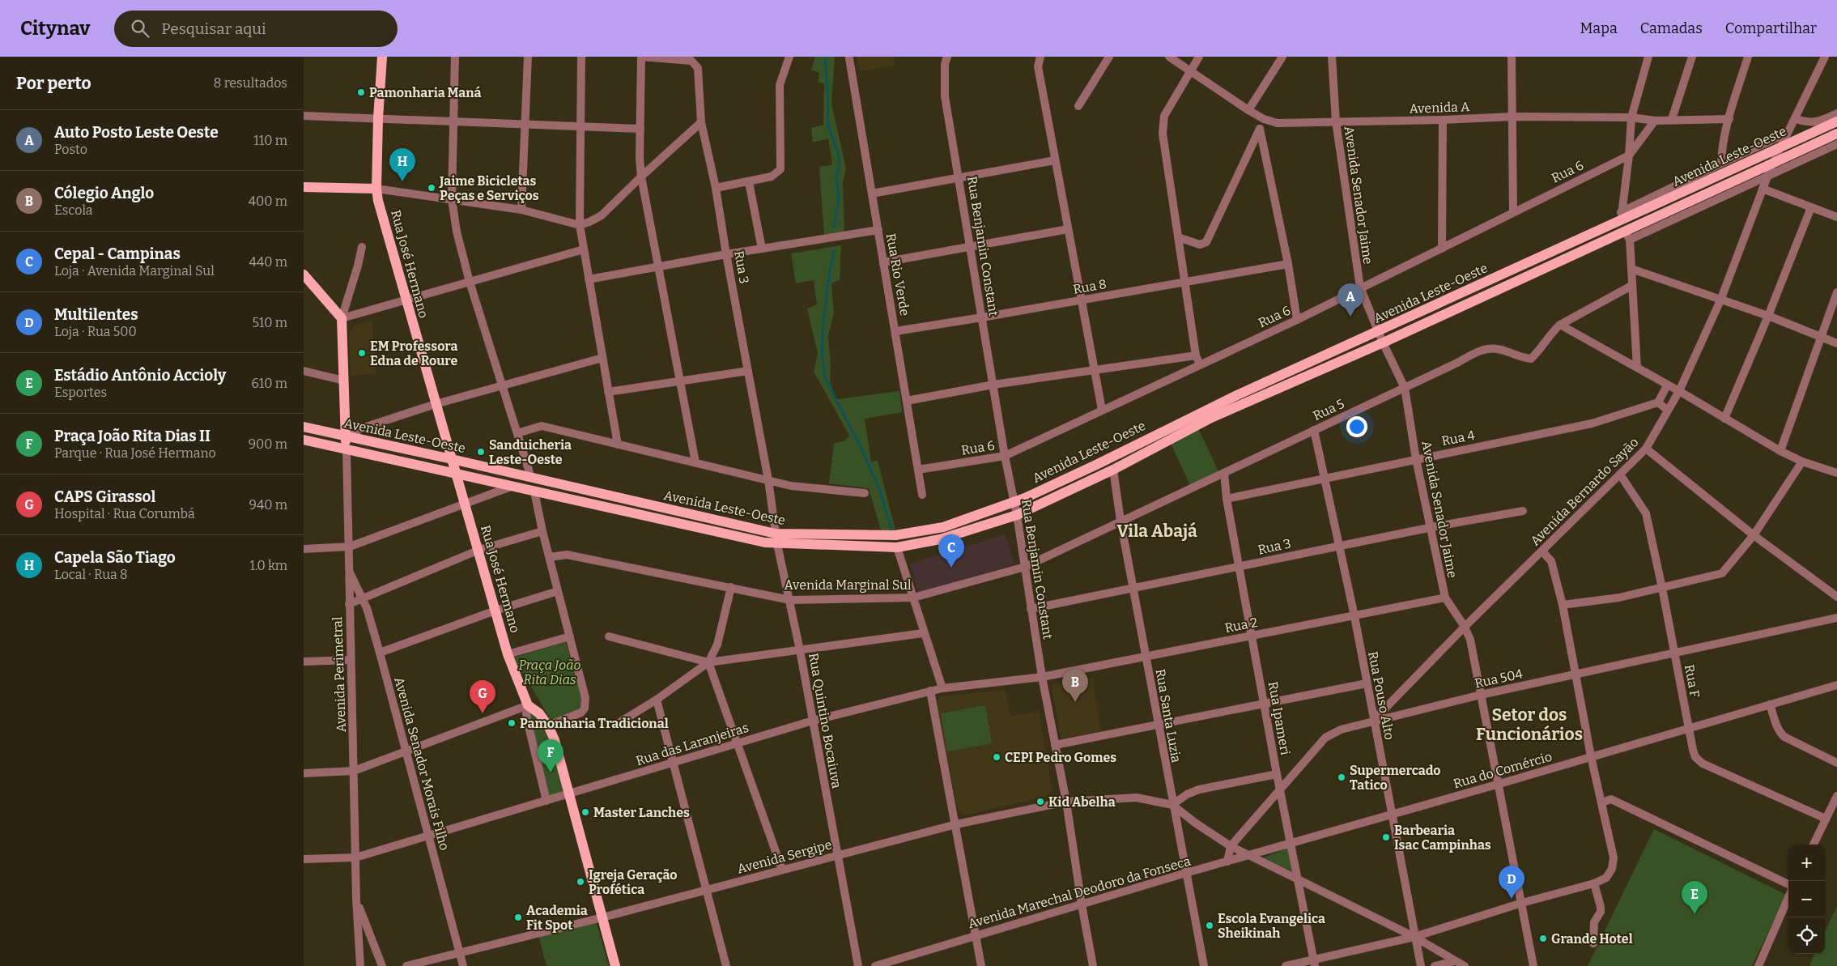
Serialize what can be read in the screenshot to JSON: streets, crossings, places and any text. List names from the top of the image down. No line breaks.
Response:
{"streets":{"main road":["Avenida Leste-Oeste","Rua José Hermano"],"street":["Avenida A","Rua 6","Avenida Senador Jaime","Rua Benjamin Constant","Rua 3","Rua Rio Verde","Rua 8","Rua 5","Rua 4","Avenida Bernardo Sayão","Avenida Marginal Sul","Rua 2","Avenida Perimetral","Rua 504","Rua F","Rua Pouso Alto","Rua Santa Luzia","Rua Ipameri","Rua Quintino Bocaiuva","Rua das Laranjeiras","Avenida Senador Morais Filho","Rua do Comércio","Avenida Sergipe","Avenida Marechal Deodoro da Fonseca"]},"crossings":[["Avenida A","Avenida Senador Jaime"],["Avenida Leste-Oeste","Avenida Senador Jaime"],["Avenida Leste-Oeste","Rua Benjamin Constant"],["Avenida Leste-Oeste","Rua José Hermano"],["Avenida Leste-Oeste","Avenida Bernardo Sayão"],["Avenida Leste-Oeste","Avenida Perimetral"],["Avenida Leste-Oeste","Rua Santa Luzia"],["Avenida Leste-Oeste","Rua Quintino Bocaiuva"],["Rua 6","Avenida Senador Jaime"],["Rua 6","Rua Benjamin Constant"],["Rua 6","Rua Rio Verde"],["Avenida Senador Jaime","Rua 3"],["Avenida Senador Jaime","Rua 5"],["Avenida Senador Jaime","Rua 4"],["Avenida Senador Jaime","Avenida Bernardo Sayão"],["Avenida Senador Jaime","Rua 2"],["Avenida Senador Jaime","Rua 504"],["Avenida Senador Jaime","Rua do Comércio"],["Rua Benjamin Constant","Rua 3"],["Rua Benjamin Constant","Rua 8"],["Rua Benjamin Constant","Rua 5"],["Rua Benjamin Constant","Avenida Marginal Sul"],["Rua Benjamin Constant","Rua 2"],["Rua Benjamin Constant","Rua das Laranjeiras"],["Rua Benjamin Constant","Avenida Sergipe"],["Rua Benjamin Constant","Avenida Marechal Deodoro da Fonseca"],["Rua José Hermano","Rua das Laranjeiras"],["Rua José Hermano","Avenida Sergipe"],["Rua 3","Rua Pouso Alto"],["Rua 3","Rua Santa Luzia"],["Rua 3","Rua Ipameri"],["Rua 3","Rua Quintino Bocaiuva"],["Rua Rio Verde","Rua 8"],["Rua 5","Avenida Marginal Sul"],["Rua 5","Rua Pouso Alto"],["Rua 5","Rua Santa Luzia"],["Rua 5","Rua Ipameri"],["Rua 4","Rua Pouso Alto"],["Rua 4","Rua Ipameri"],["Avenida Bernardo Sayão","Rua 504"],["Avenida Bernardo Sayão","Rua F"],["Avenida Bernardo Sayão","Rua Pouso Alto"],["Avenida Marginal Sul","Rua Quintino Bocaiuva"],["Rua 2","Rua Pouso Alto"],["Rua 2","Rua Santa Luzia"],["Rua 2","Rua Ipameri"],["Rua 2","Rua das Laranjeiras"],["Avenida Perimetral","Rua das Laranjeiras"],["Avenida Perimetral","Avenida Senador Morais Filho"],["Rua 504","Rua F"],["Rua 504","Rua Pouso Alto"],["Rua 504","Rua Ipameri"],["Rua F","Rua do Comércio"],["Rua Pouso Alto","Rua do Comércio"],["Rua Santa Luzia","Avenida Sergipe"],["Rua Santa Luzia","Avenida Marechal Deodoro da Fonseca"],["Rua Ipameri","Rua do Comércio"],["Rua Ipameri","Avenida Marechal Deodoro da Fonseca"],["Rua Quintino Bocaiuva","Rua das Laranjeiras"],["Rua Quintino Bocaiuva","Avenida Sergipe"],["Rua das Laranjeiras","Avenida Senador Morais Filho"],["Avenida Senador Morais Filho","Avenida Sergipe"],["Rua do Comércio","Avenida Marechal Deodoro da Fonseca"]],"districts":["Vila Abajá","Setor dos Funcionários"],"parks":["Praça João Rita Dias"],"places":["Pamonharia Maná","Jaime Bicicletas Peças e Serviços","EM Professora Edna de Roure","Sanduicheria Leste-Oeste","Pamonharia Tradicional","CEPI Pedro Gomes","Supermercado Tatico","Kid Abelha","Master Lanches","Barbearia Isac Campinhas","Igreja Geração Profética","Academia Fit Spot","Escola Evangelica Sheikinah","Grande Hotel"],"page":{"header":"Citynav","search":"Pesquisar aqui","nav":["Mapa","Camadas","Compartilhar"],"heading":["Por perto","8 resultados"],"list":[{"mark":"A","name":"Auto Posto Leste Oeste","note":"Posto","value":"110 m"},{"mark":"B","name":"Cólegio Anglo","note":"Escola","value":"400 m"},{"mark":"C","name":"Cepal - Campinas","note":"Loja · Avenida Marginal Sul","value":"440 m"},{"mark":"D","name":"Multilentes","note":"Loja · Rua 500","value":"510 m"},{"mark":"E","name":"Estádio Antônio Accioly","note":"Esportes","value":"610 m"},{"mark":"F","name":"Praça João Rita Dias II","note":"Parque · Rua José Hermano","value":"900 m"},{"mark":"G","name":"CAPS Girassol","note":"Hospital · Rua Corumbá","value":"940 m"},{"mark":"H","name":"Capela São Tiago","note":"Local · Rua 8","value":"1.0 km"}],"pins":["H","A","C","B","G","F","D","E"],"map_buttons":["+","−"]}}
